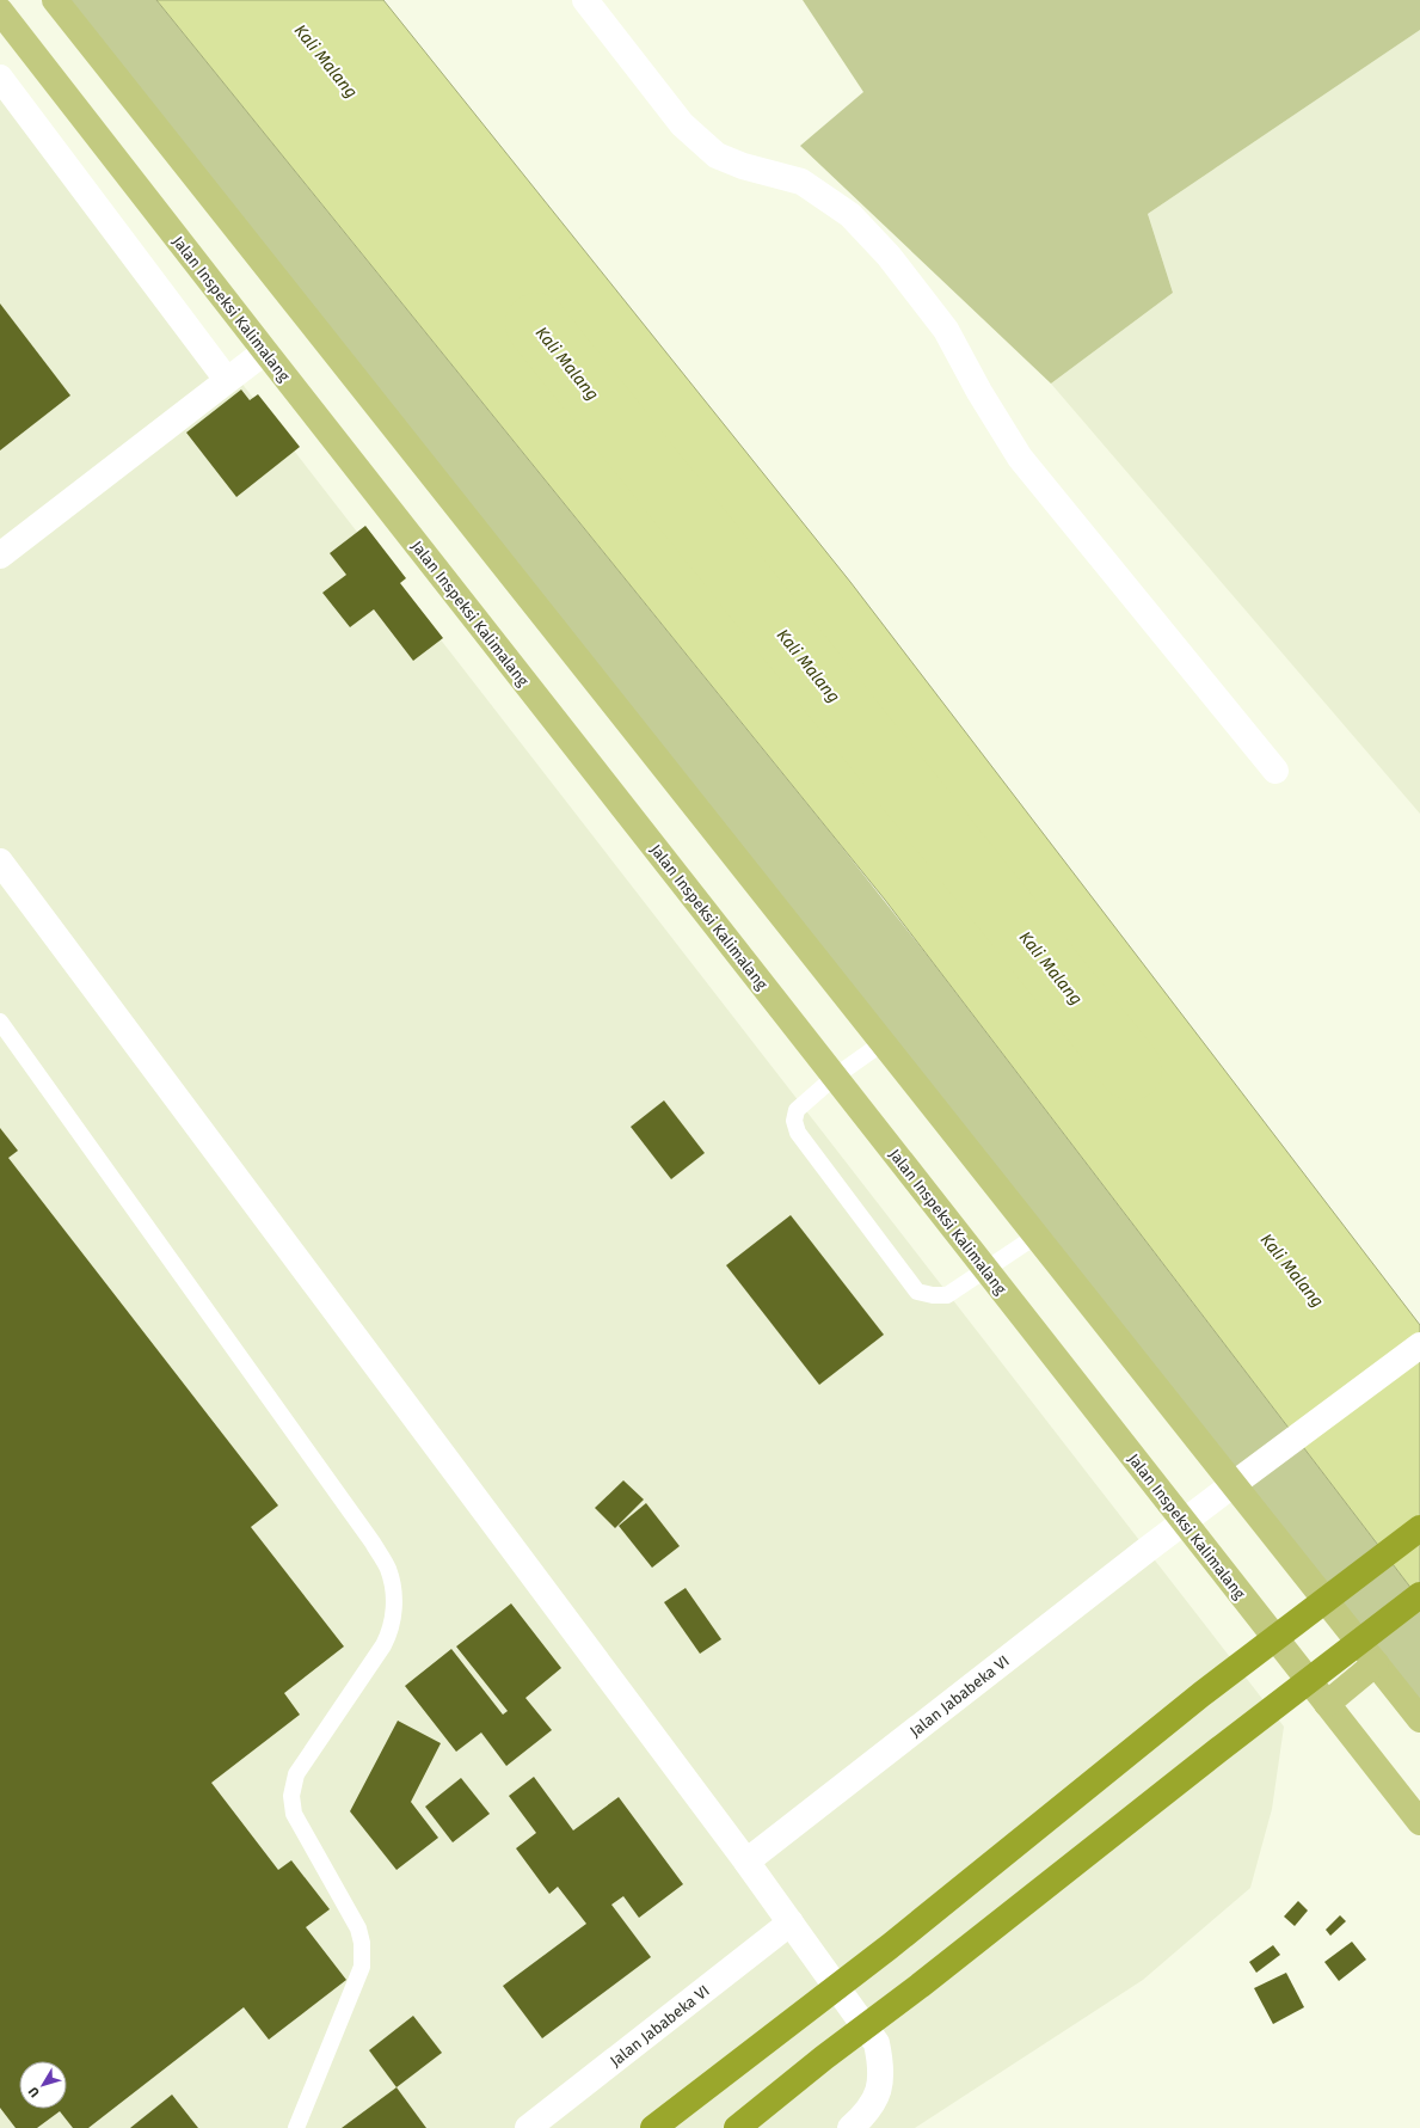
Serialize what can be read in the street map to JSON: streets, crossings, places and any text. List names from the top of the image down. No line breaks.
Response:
{"streets":{"main road":["Jalan Inspeksi Kalimalang"],"street":["Jalan Jababeka VI"]},"crossings":[["Jalan Inspeksi Kalimalang","Jalan Jababeka VI"]],"water":["Kali Malang"],"north":"bottom left"}
